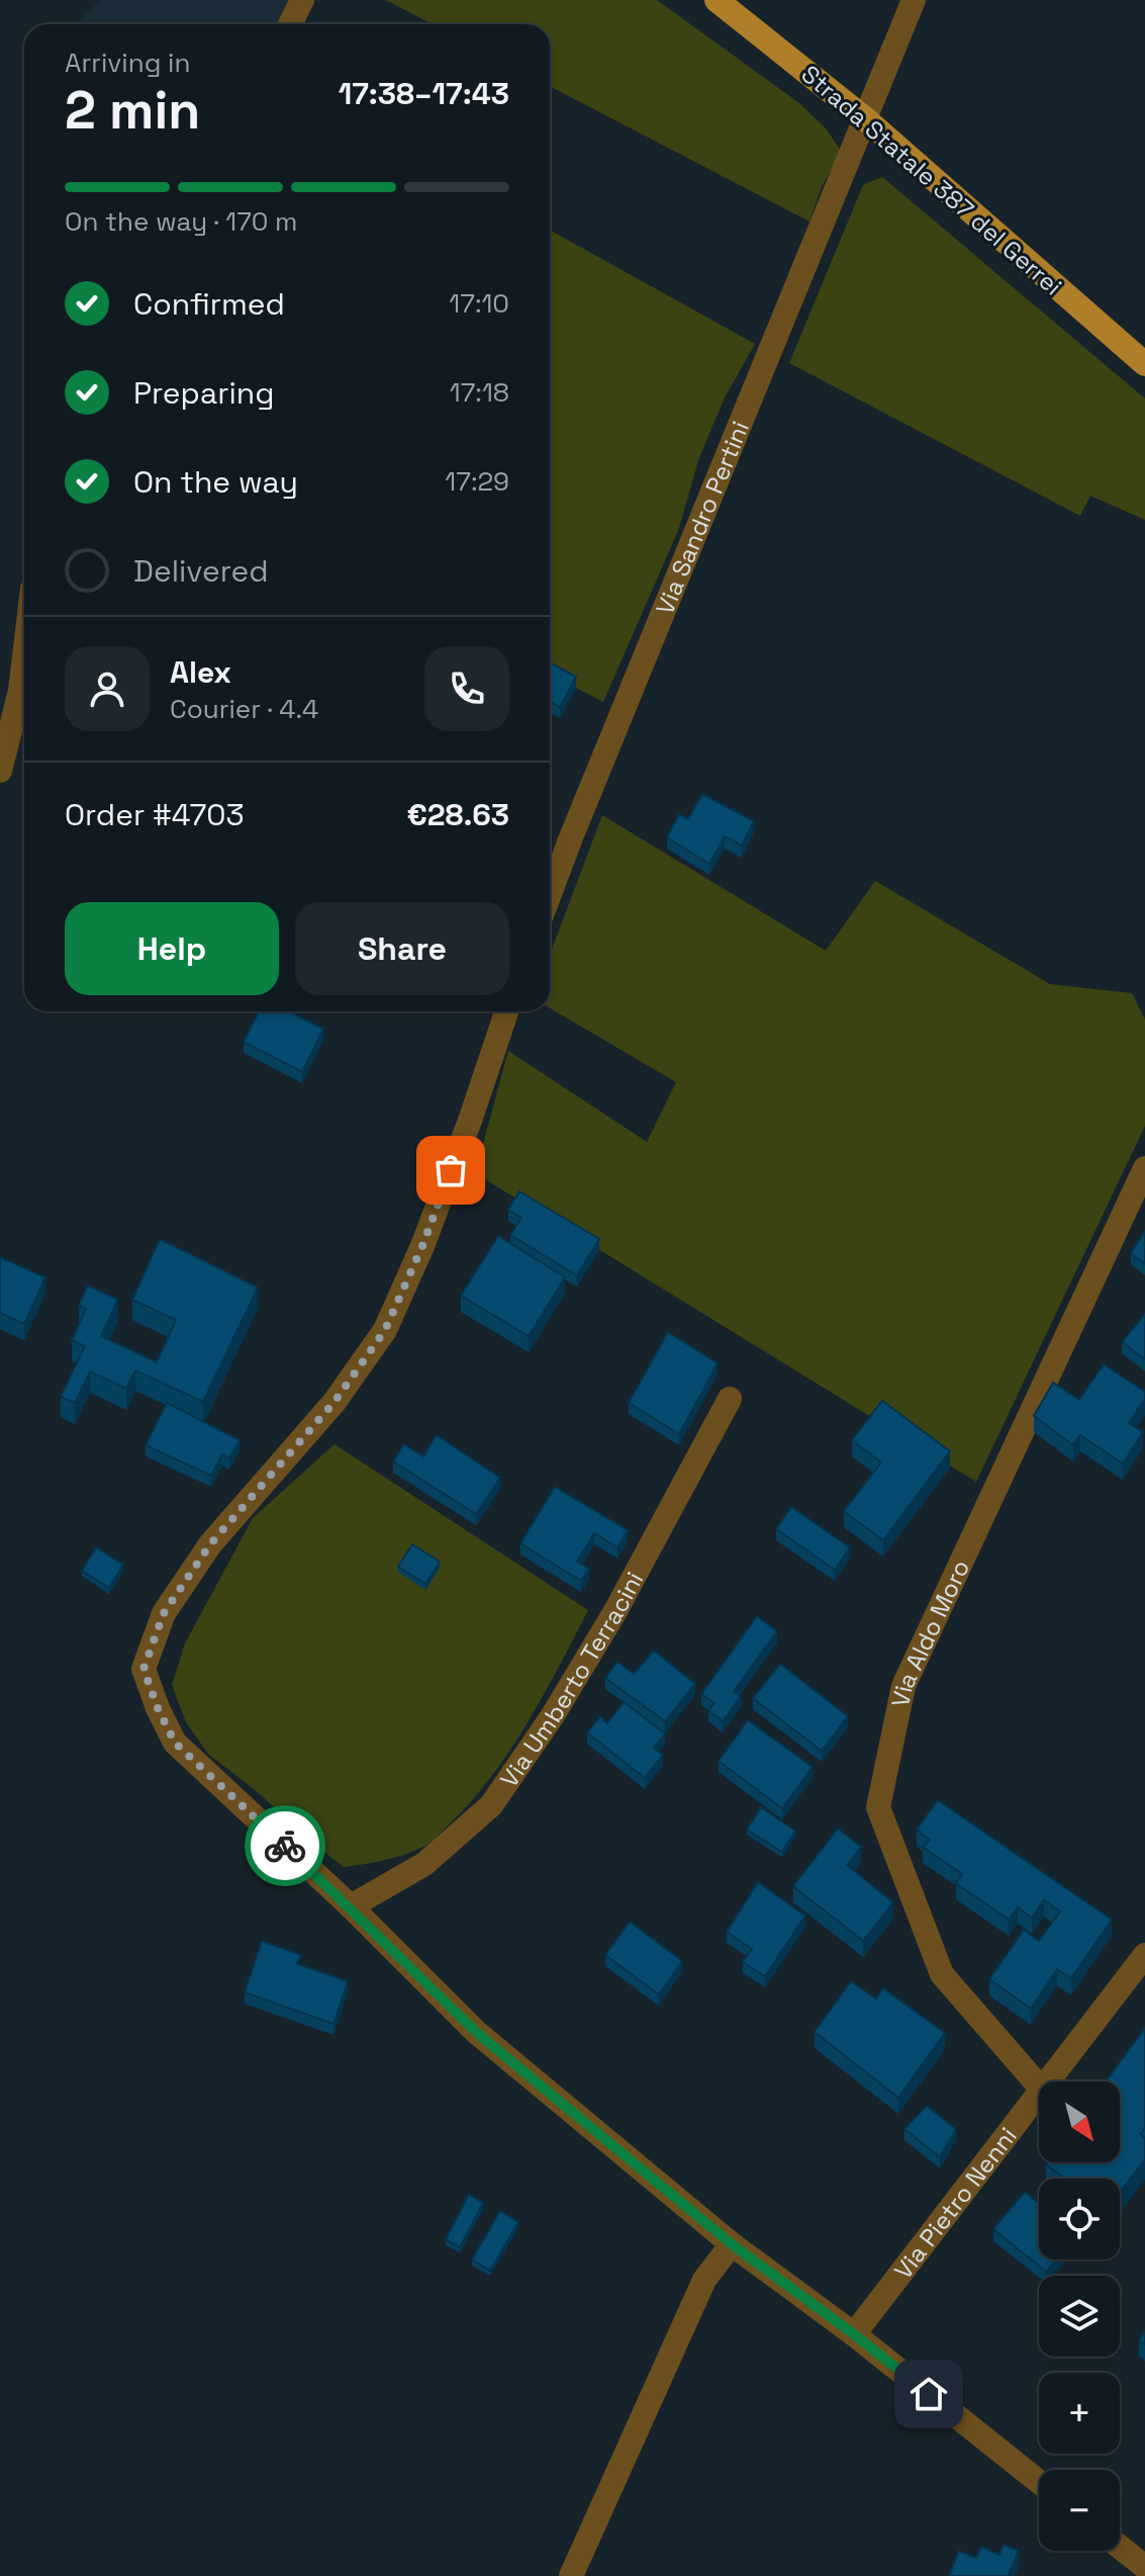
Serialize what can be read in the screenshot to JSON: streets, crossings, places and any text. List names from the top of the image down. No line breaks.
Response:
{"streets":{"main road":["Strada Statale 387 del Gerrei"],"street":["Via Sandro Pertini","Via Aldo Moro","Via Umberto Terracini","Via Pietro Nenni"]},"crossings":[["Strada Statale 387 del Gerrei","Via Sandro Pertini"]],"north":"bottom right","page":{"heading":["2 min","Arriving in","17:38–17:43"],"panel":["Alex","Courier · 4.4","Order #4703","€28.63"],"bar":"On the way · 170 m","list":[["Confirmed","17:10"],["Preparing","17:18"],["On the way","17:29"],"Delivered"],"buttons":["Help","Share"],"map_buttons":["+","−"]}}
